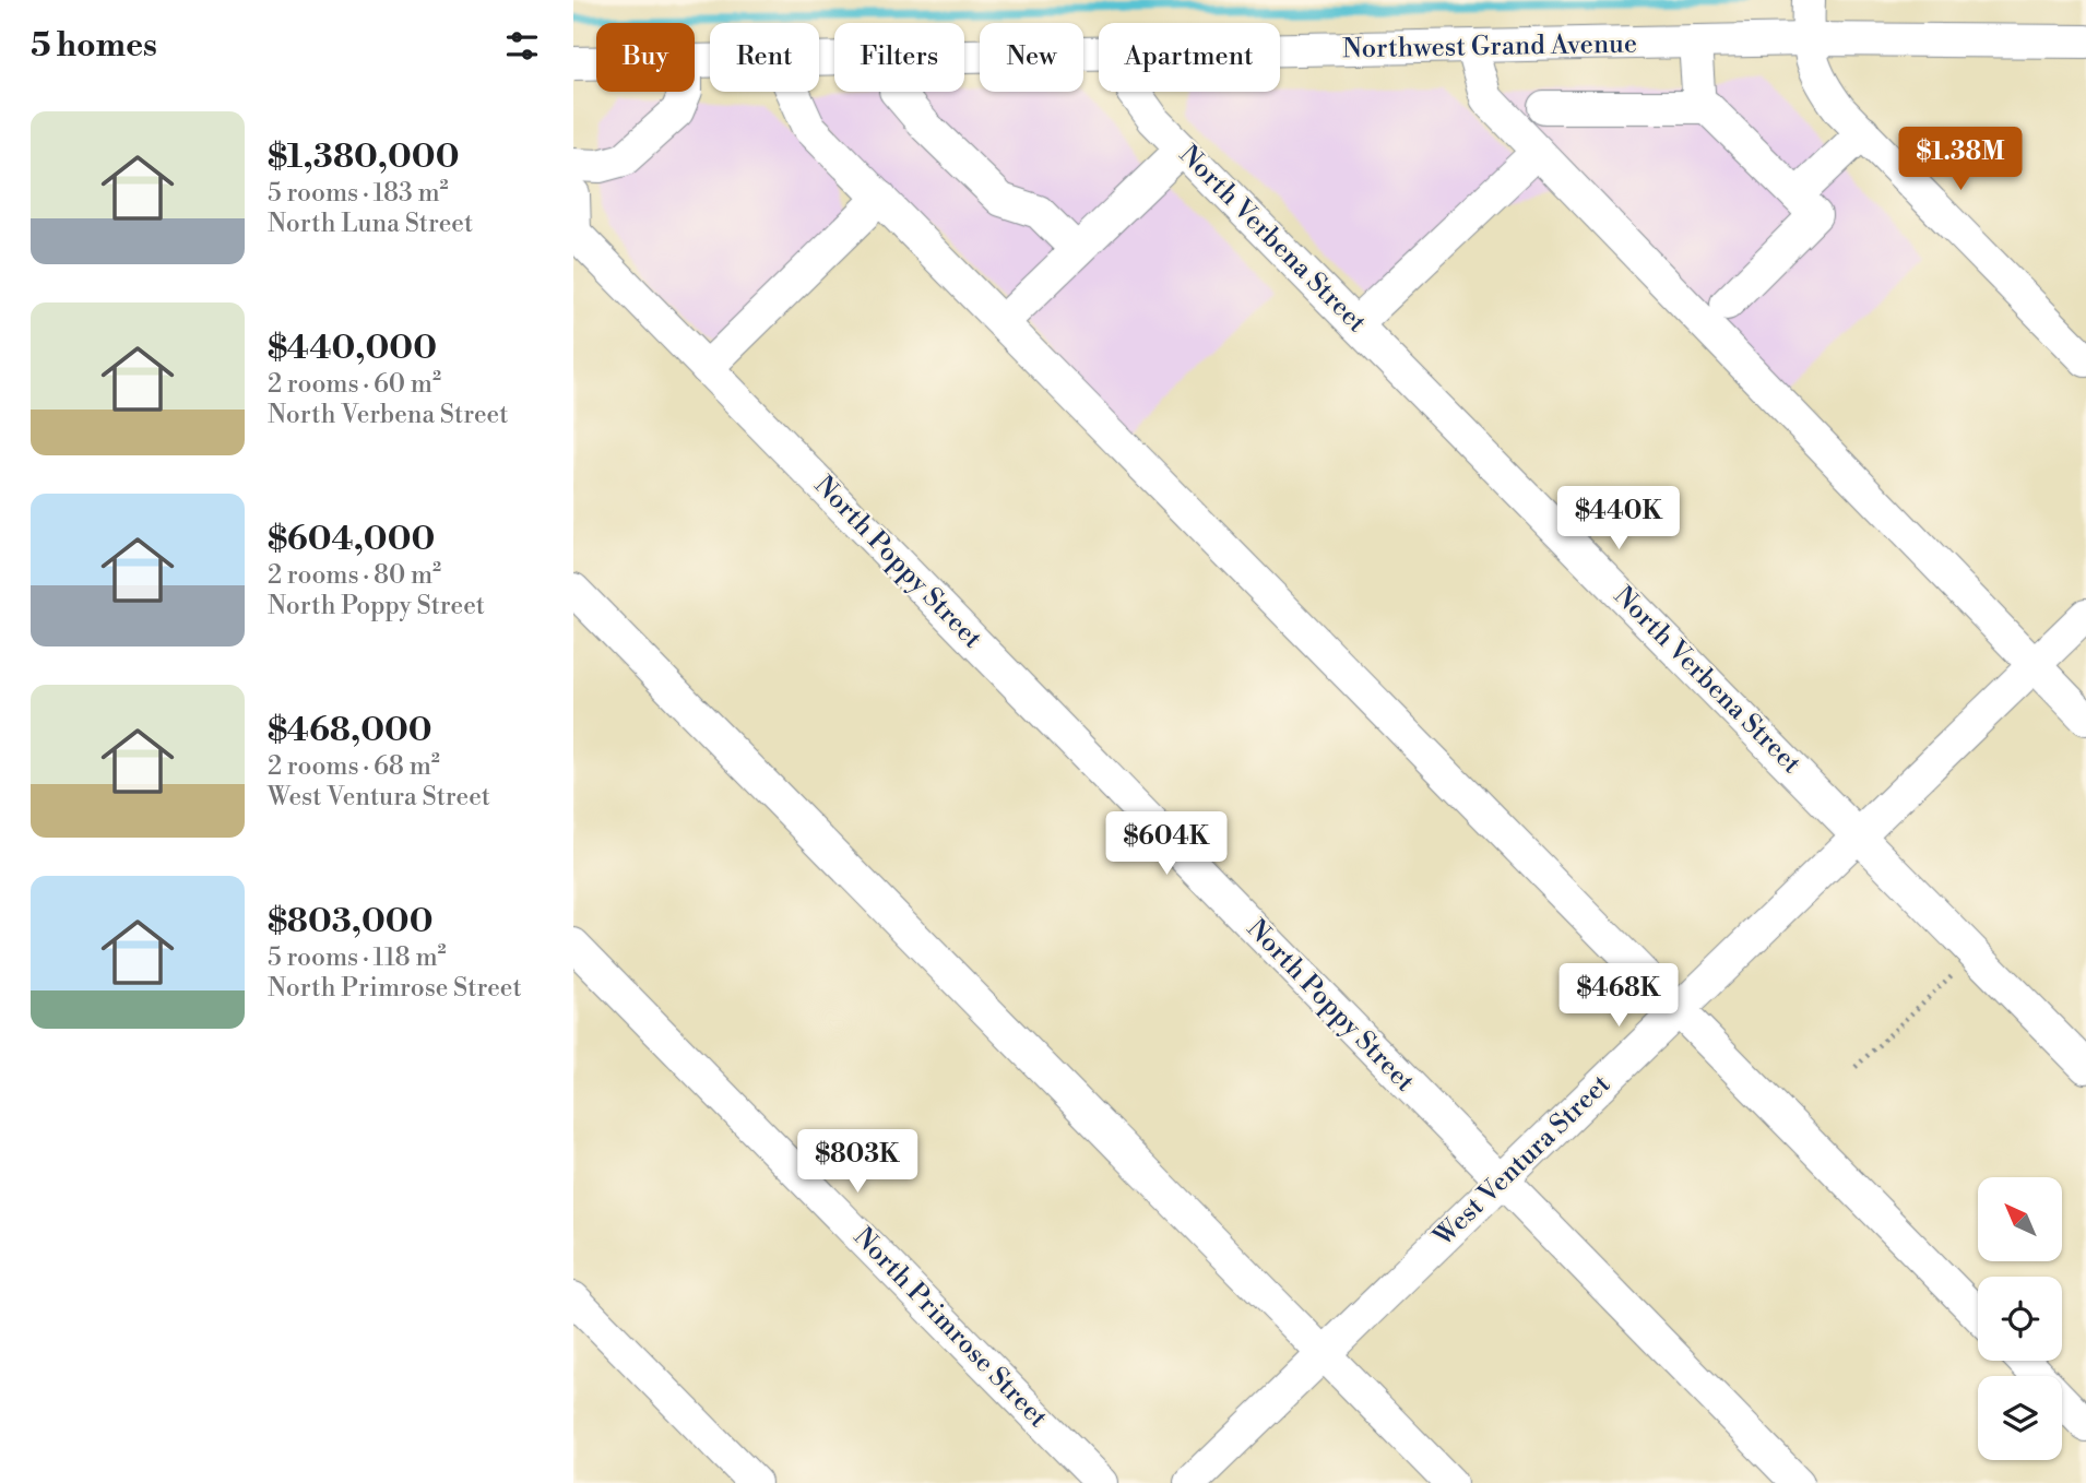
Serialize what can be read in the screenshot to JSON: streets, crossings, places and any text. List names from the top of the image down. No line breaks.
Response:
{"streets":{"street":["Northwest Grand Avenue","North Verbena Street","North Poppy Street","West Ventura Street","North Primrose Street"]},"crossings":[["North Verbena Street","West Ventura Street"],["North Poppy Street","West Ventura Street"]],"north":"top left","page":{"heading":"5 homes","chip":["Buy","Rent","Filters","New","Apartment"],"list":[{"name":"$1,380,000","note":"5 rooms · 183 m² · North Luna Street"},{"name":"$440,000","note":"2 rooms · 60 m² · North Verbena Street"},{"name":"$604,000","note":"2 rooms · 80 m² · North Poppy Street"},{"name":"$468,000","note":"2 rooms · 68 m² · West Ventura Street"},{"name":"$803,000","note":"5 rooms · 118 m² · North Primrose Street"}],"price":["$1.38M","$440K","$604K","$468K","$803K"]}}
